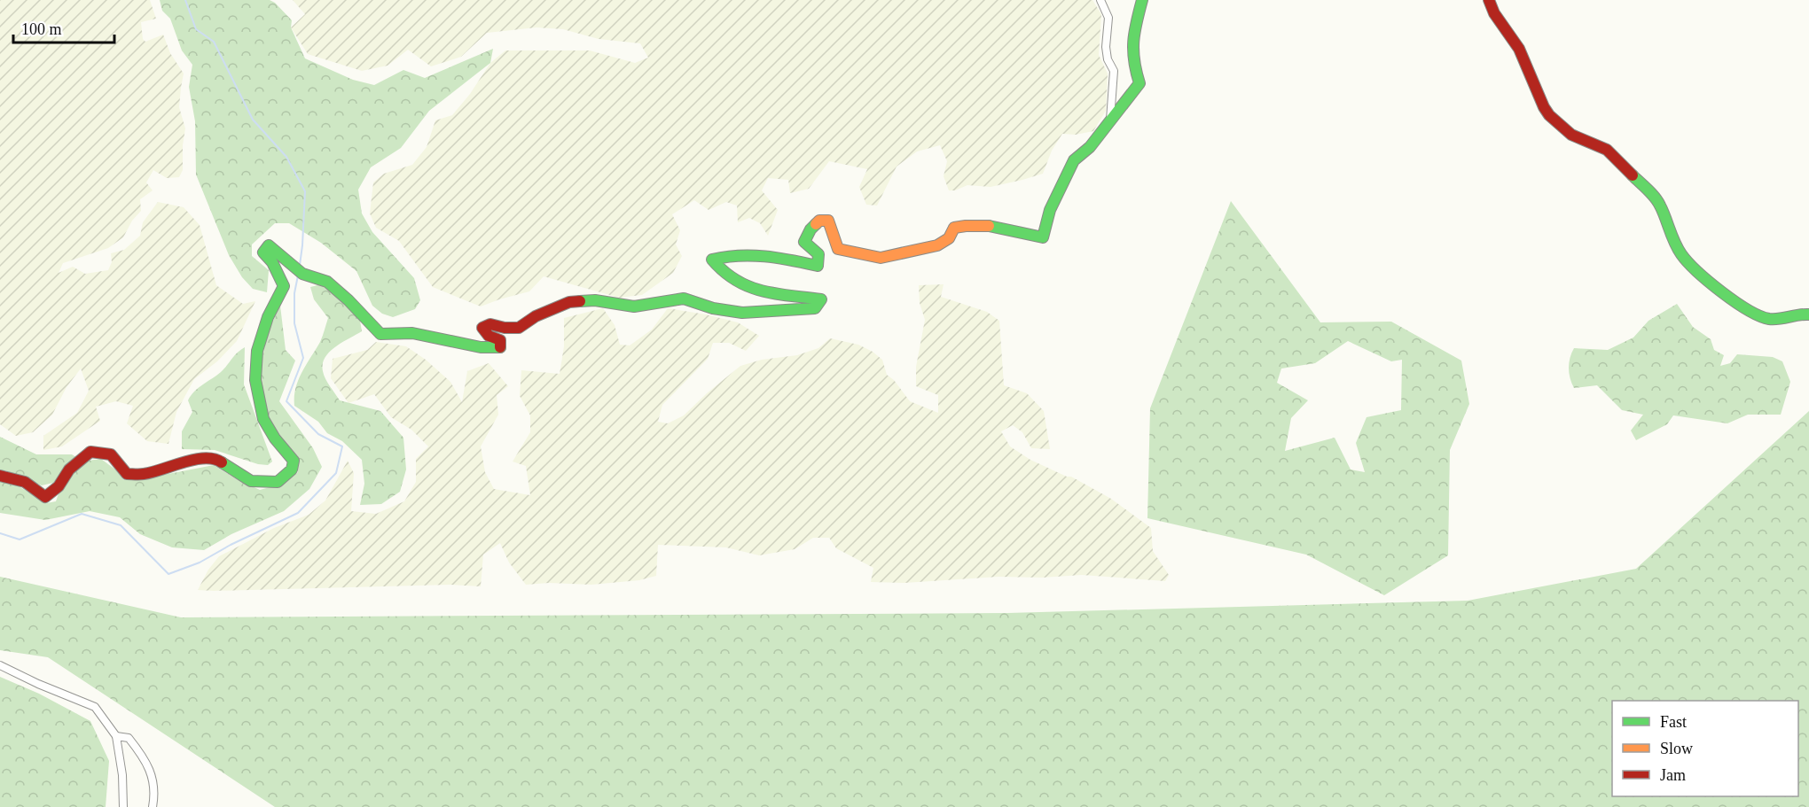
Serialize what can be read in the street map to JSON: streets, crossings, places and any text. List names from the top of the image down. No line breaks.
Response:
{"legend":["Fast","Slow","Jam"],"scale_bar":"100 m"}
